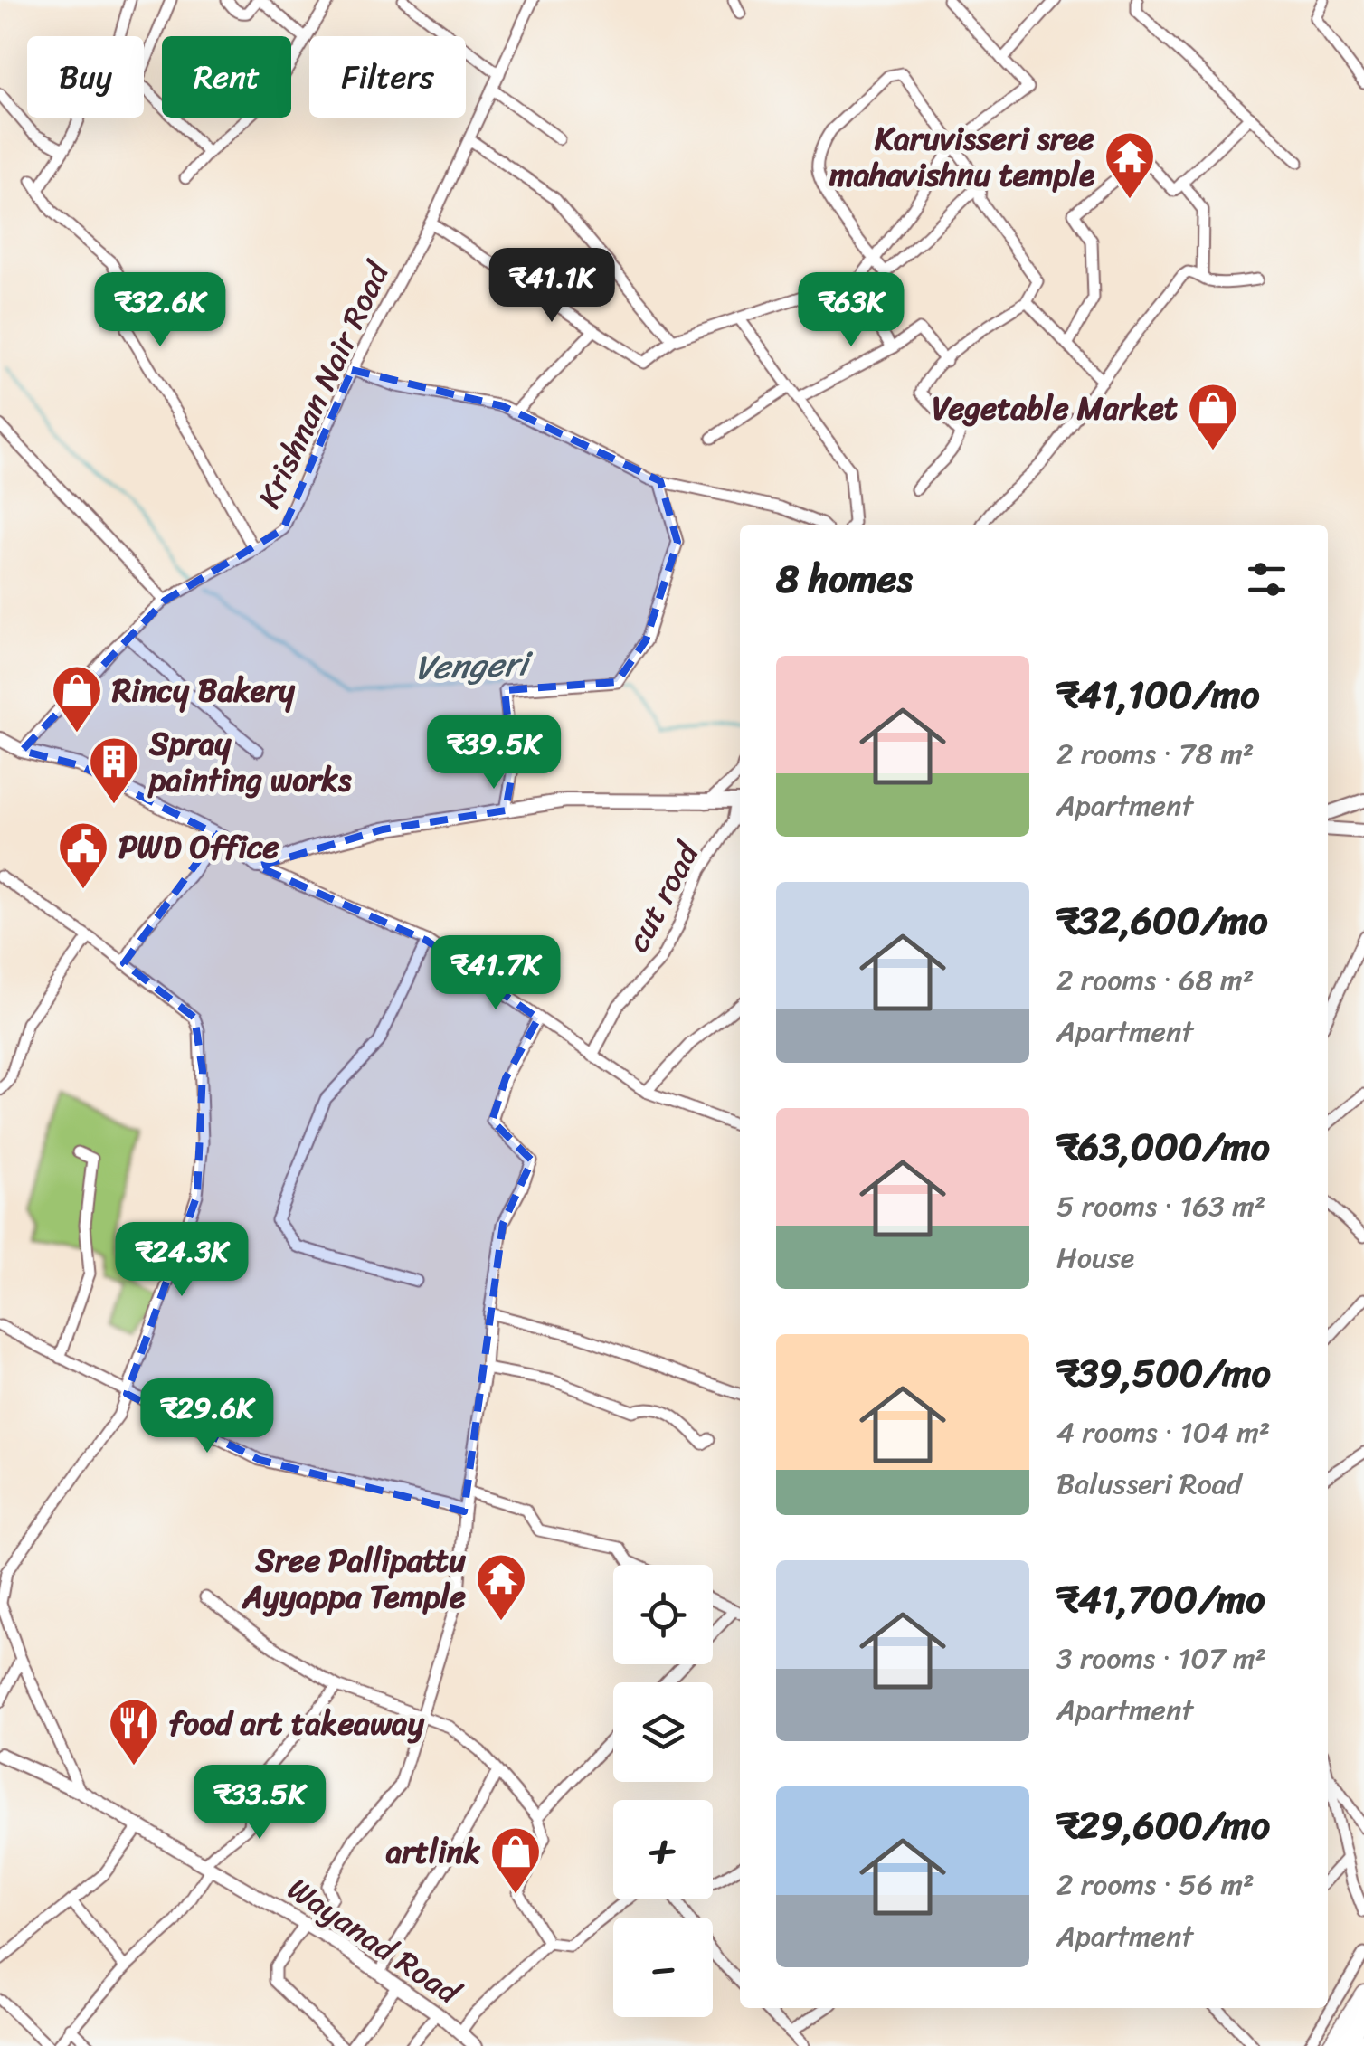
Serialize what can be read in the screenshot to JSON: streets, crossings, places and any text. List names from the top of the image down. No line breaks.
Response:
{"streets":{"main road":["Wayanad Road"],"street":["Krishnan Nair Road","cut road"]},"water":["Vengeri"],"places":{"temple":["Karuvisseri sree mahavishnu temple","Sree Pallipattu Ayyappa Temple"],"shop":["Vegetable Market","Rincy Bakery","artlink"],"building":["Spray painting works"],"public building":["PWD Office"],"restaurant":["food art takeaway"]},"page":{"chip":["Buy","Rent","Filters"],"price":["₹41.1K","₹32.6K","₹63K","₹39.5K","₹41.7K","₹24.3K","₹29.6K","₹33.5K"],"heading":"8 homes","list":[{"name":"₹41,100/mo","note":"2 rooms · 78 m² · Apartment"},{"name":"₹32,600/mo","note":"2 rooms · 68 m² · Apartment"},{"name":"₹63,000/mo","note":"5 rooms · 163 m² · House"},{"name":"₹39,500/mo","note":"4 rooms · 104 m² · Balusseri Road"},{"name":"₹41,700/mo","note":"3 rooms · 107 m² · Apartment"},{"name":"₹29,600/mo","note":"2 rooms · 56 m² · Apartment"}],"map_buttons":["+","−"]}}
